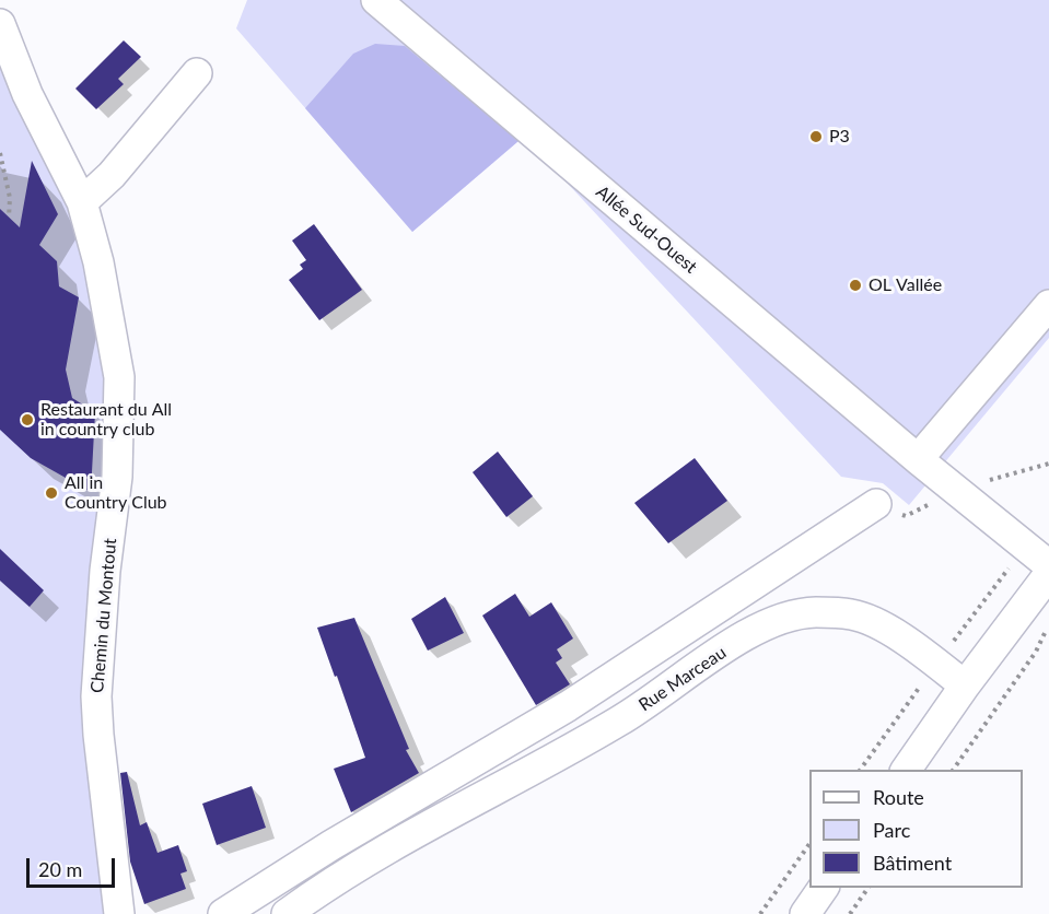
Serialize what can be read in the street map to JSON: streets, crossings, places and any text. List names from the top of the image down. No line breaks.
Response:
{"streets":{"street":["Allée Sud-Ouest","Chemin du Montout","Rue Marceau"]},"places":["P3","OL Vallée","Restaurant du All in country club","All in Country Club"],"legend":["Route","Parc","Bâtiment"],"scale_bar":"20 m"}
